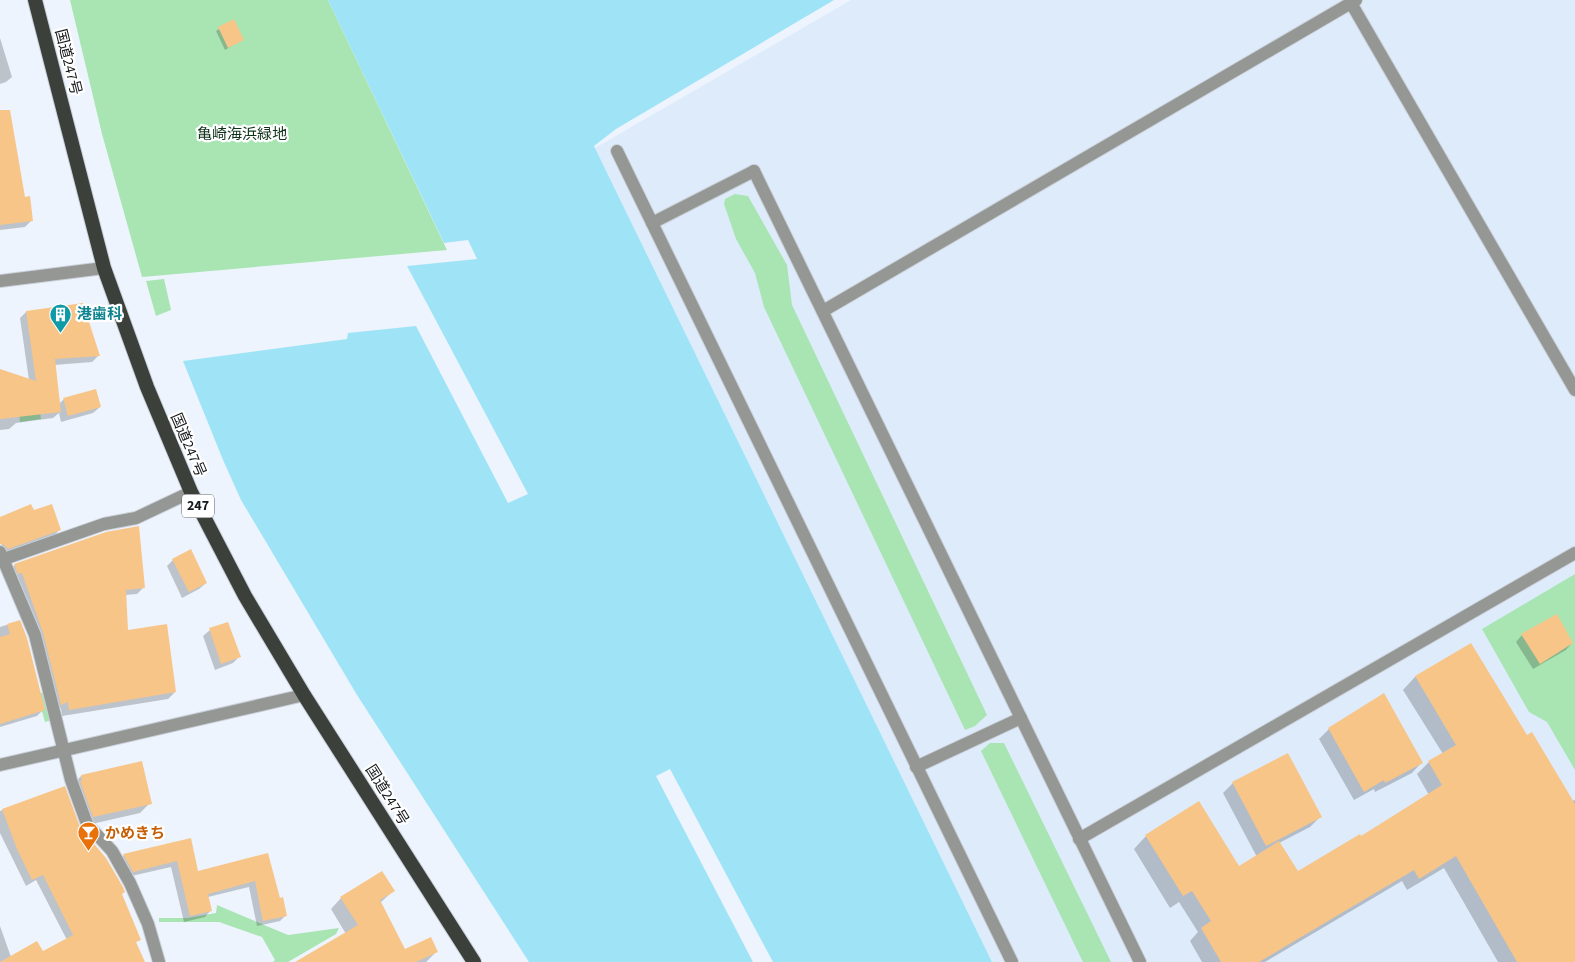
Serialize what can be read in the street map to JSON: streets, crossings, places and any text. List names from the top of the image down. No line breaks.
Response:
{"streets":{"highway":["国道247号","247"]},"parks":["亀崎海浜緑地"],"places":{"building":["港歯科"],"bar":["かめきち"]}}
